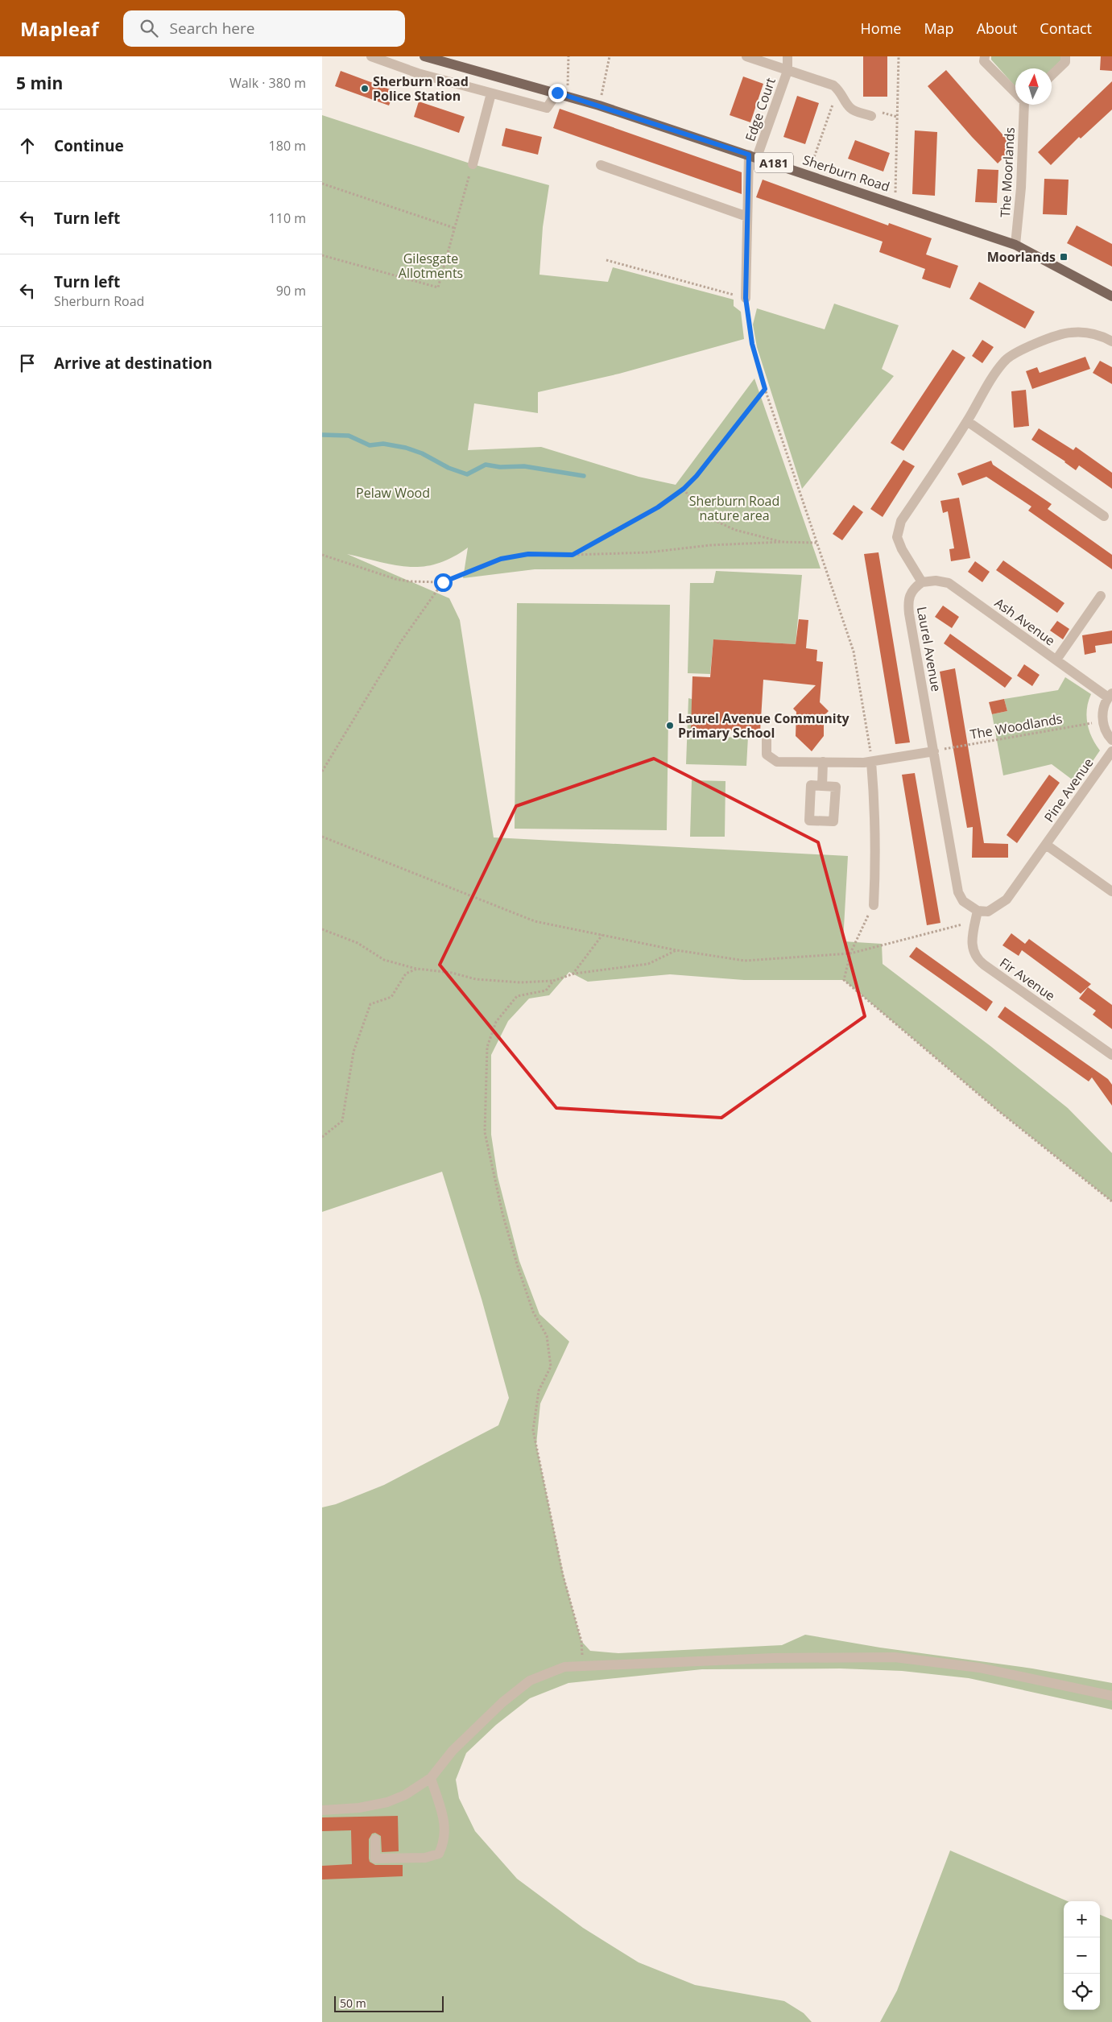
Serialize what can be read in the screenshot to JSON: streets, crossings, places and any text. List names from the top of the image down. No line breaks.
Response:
{"streets":{"main road":["A181","Sherburn Road"],"street":["Edge Court","The Moorlands","Ash Avenue","Laurel Avenue","Pine Avenue","Fir Avenue"],"path":["The Woodlands"]},"crossings":[["Edge Court","Sherburn Road"],["The Moorlands","Sherburn Road"],["Ash Avenue","Laurel Avenue"],["Ash Avenue","The Woodlands"],["Laurel Avenue","The Woodlands"],["Laurel Avenue","Pine Avenue"],["Laurel Avenue","Fir Avenue"],["Pine Avenue","Fir Avenue"]],"parks":["Gilesgate Allotments","Pelaw Wood","Sherburn Road nature area"],"places":{"other":["Sherburn Road Police Station","Laurel Avenue Community Primary School"],"transit":["Moorlands"]},"scale_bar":"50 m","north":"top","page":{"header":"Mapleaf","search":"Search here","nav":["Home","Map","About","Contact"],"heading":["5 min","Walk · 380 m"],"list":[["Continue","180 m"],["Turn left","110 m"],["Turn left","Sherburn Road","90 m"],"Arrive at destination"],"map_buttons":["+","−"],"scale":"50 m"}}
